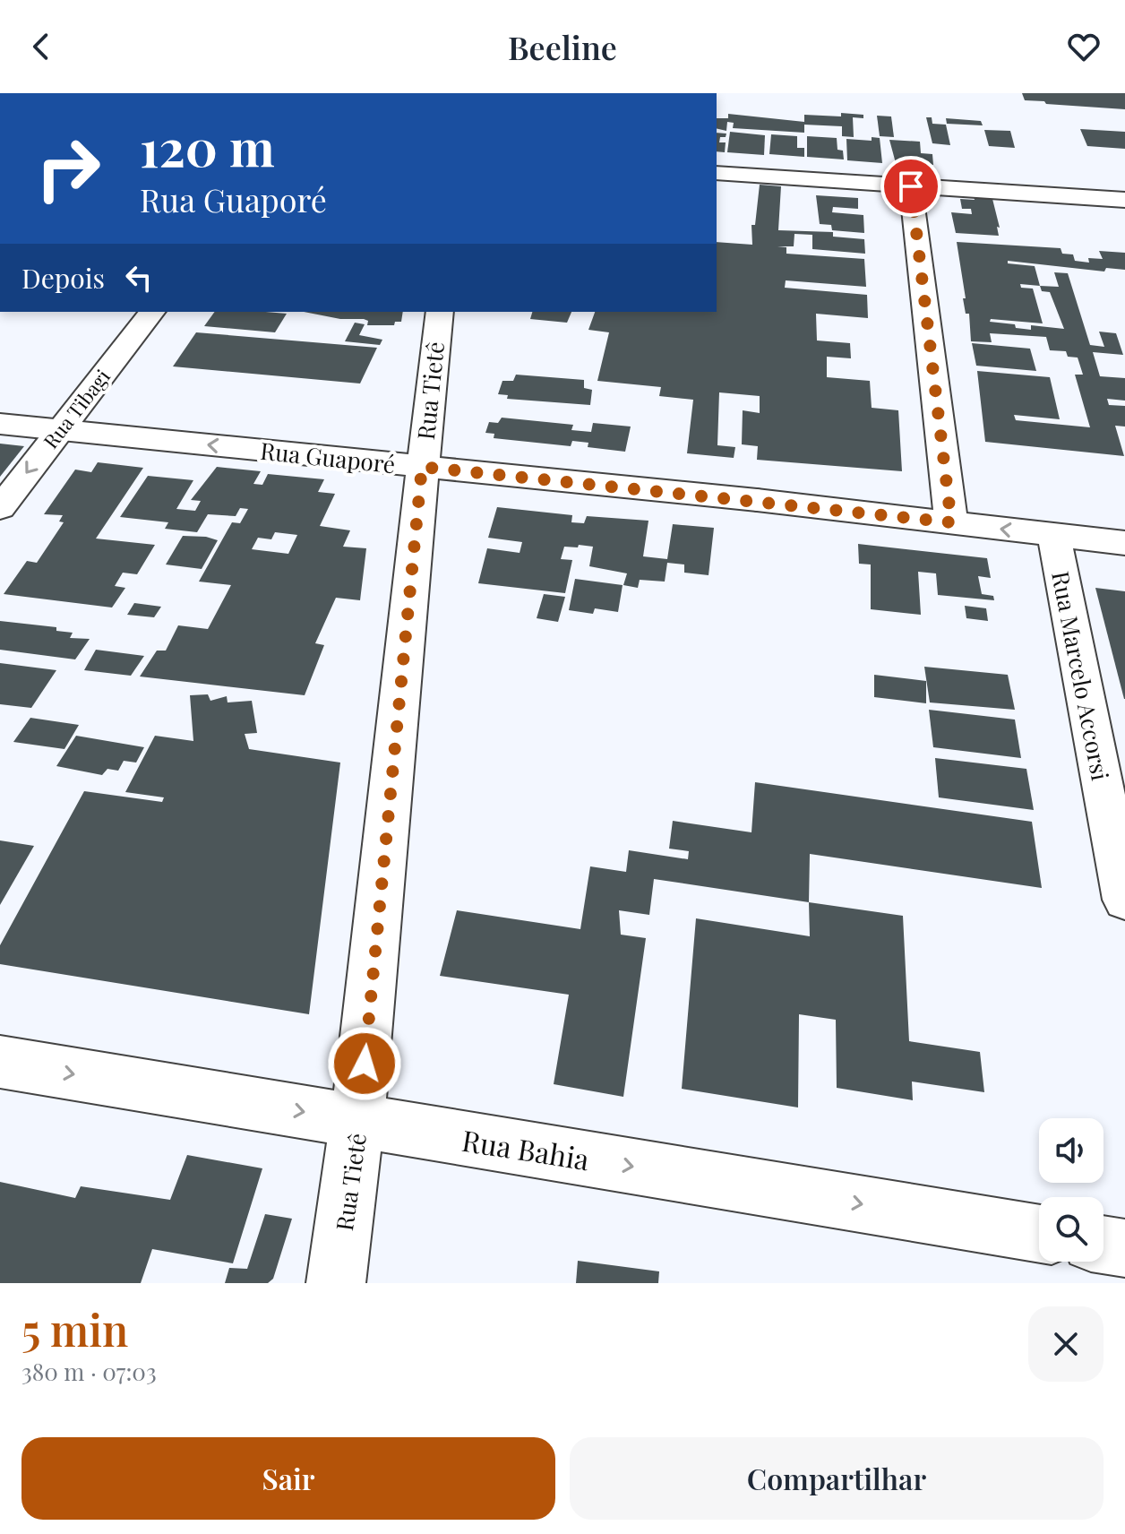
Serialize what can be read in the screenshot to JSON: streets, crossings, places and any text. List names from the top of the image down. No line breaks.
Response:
{"streets":{"street":["Rua Tietê","Rua Tibagi","Rua Guaporé","Rua Marcelo Accorsi","Rua Bahia"]},"crossings":[["Rua Tietê","Rua Guaporé"],["Rua Tietê","Rua Bahia"],["Rua Tibagi","Rua Guaporé"],["Rua Guaporé","Rua Marcelo Accorsi"]],"one_way":["Rua Tibagi","Rua Guaporé","Rua Bahia"],"page":{"header":"Beeline","turn":["120 m","Rua Guaporé"],"then":"Depois","heading":["5 min","380 m · 07:03"],"buttons":["Sair","Compartilhar"]}}
